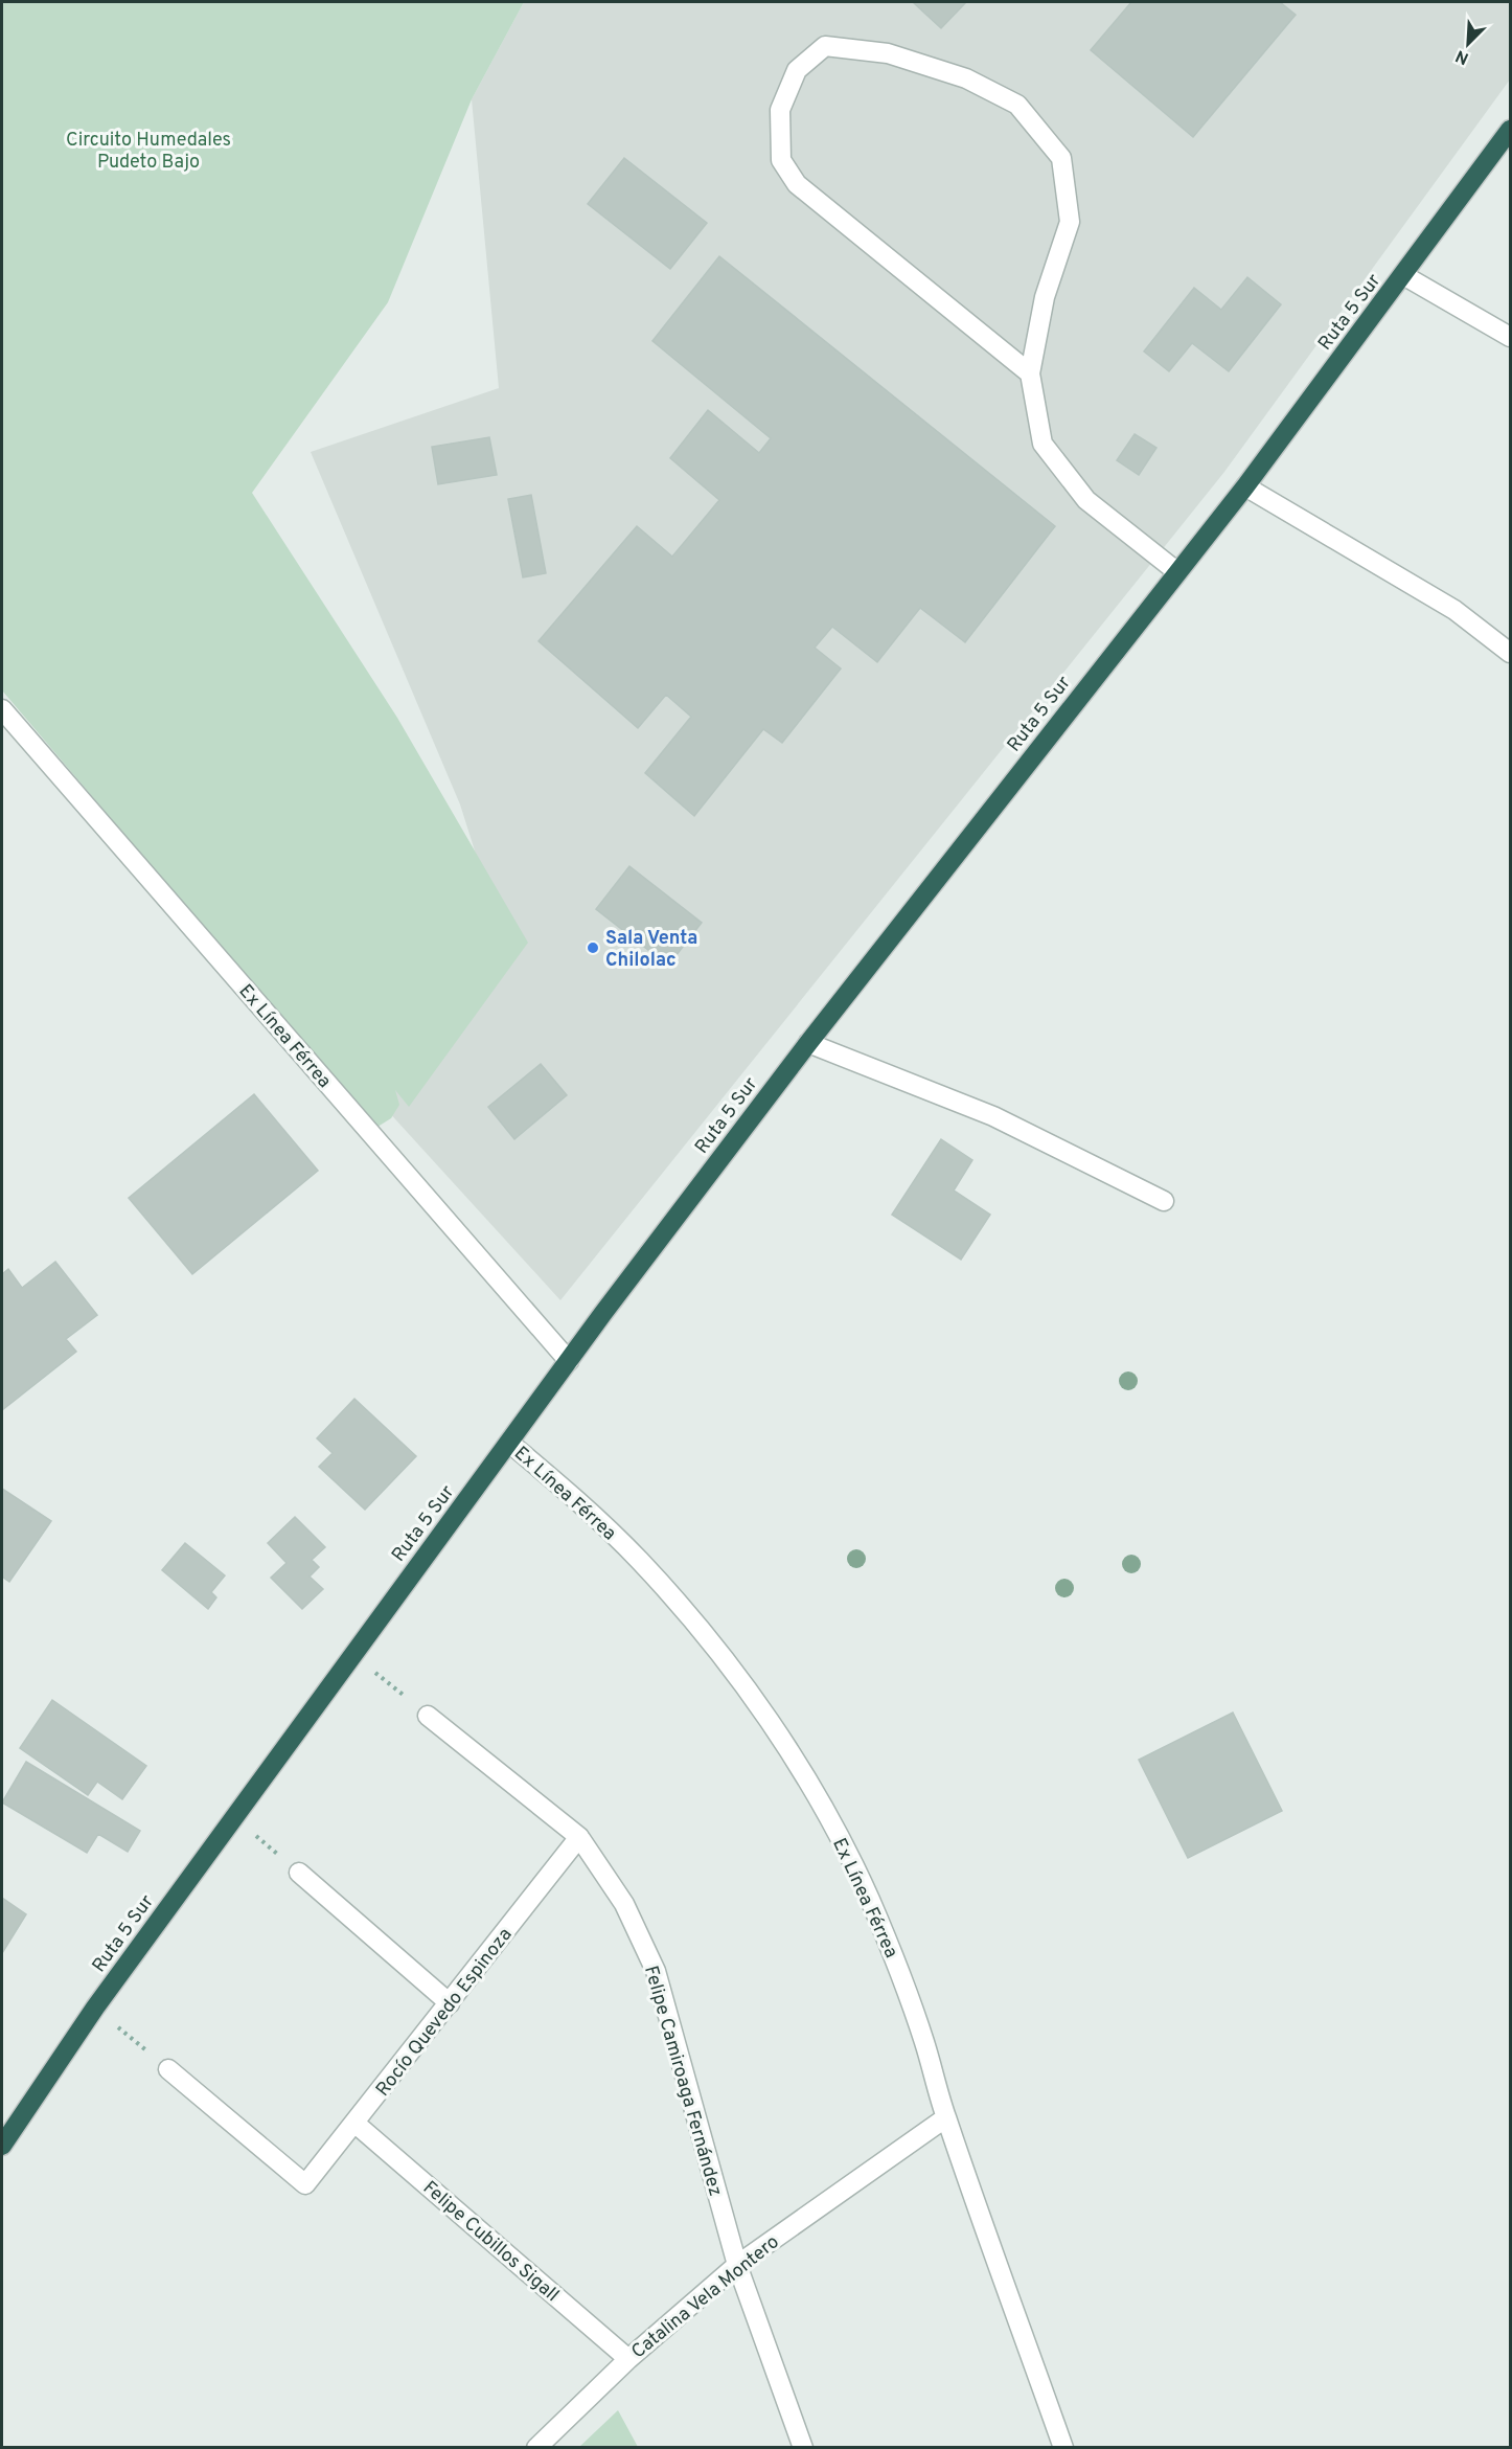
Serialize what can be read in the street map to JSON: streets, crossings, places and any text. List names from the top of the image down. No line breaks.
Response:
{"streets":{"highway":["Ruta 5 Sur"],"street":["Ex Línea Férrea","Rocío Quevedo Espinoza","Felipe Camiroaga Fernández","Felipe Cubillos Sigall","Catalina Vela Montero"]},"crossings":[["Ruta 5 Sur","Ex Línea Férrea"],["Ex Línea Férrea","Catalina Vela Montero"],["Rocío Quevedo Espinoza","Felipe Camiroaga Fernández"],["Rocío Quevedo Espinoza","Felipe Cubillos Sigall"],["Felipe Camiroaga Fernández","Catalina Vela Montero"],["Felipe Cubillos Sigall","Catalina Vela Montero"]],"parks":["Circuito Humedales Pudeto Bajo"],"places":["Sala Venta Chilolac"],"north":"bottom left"}
